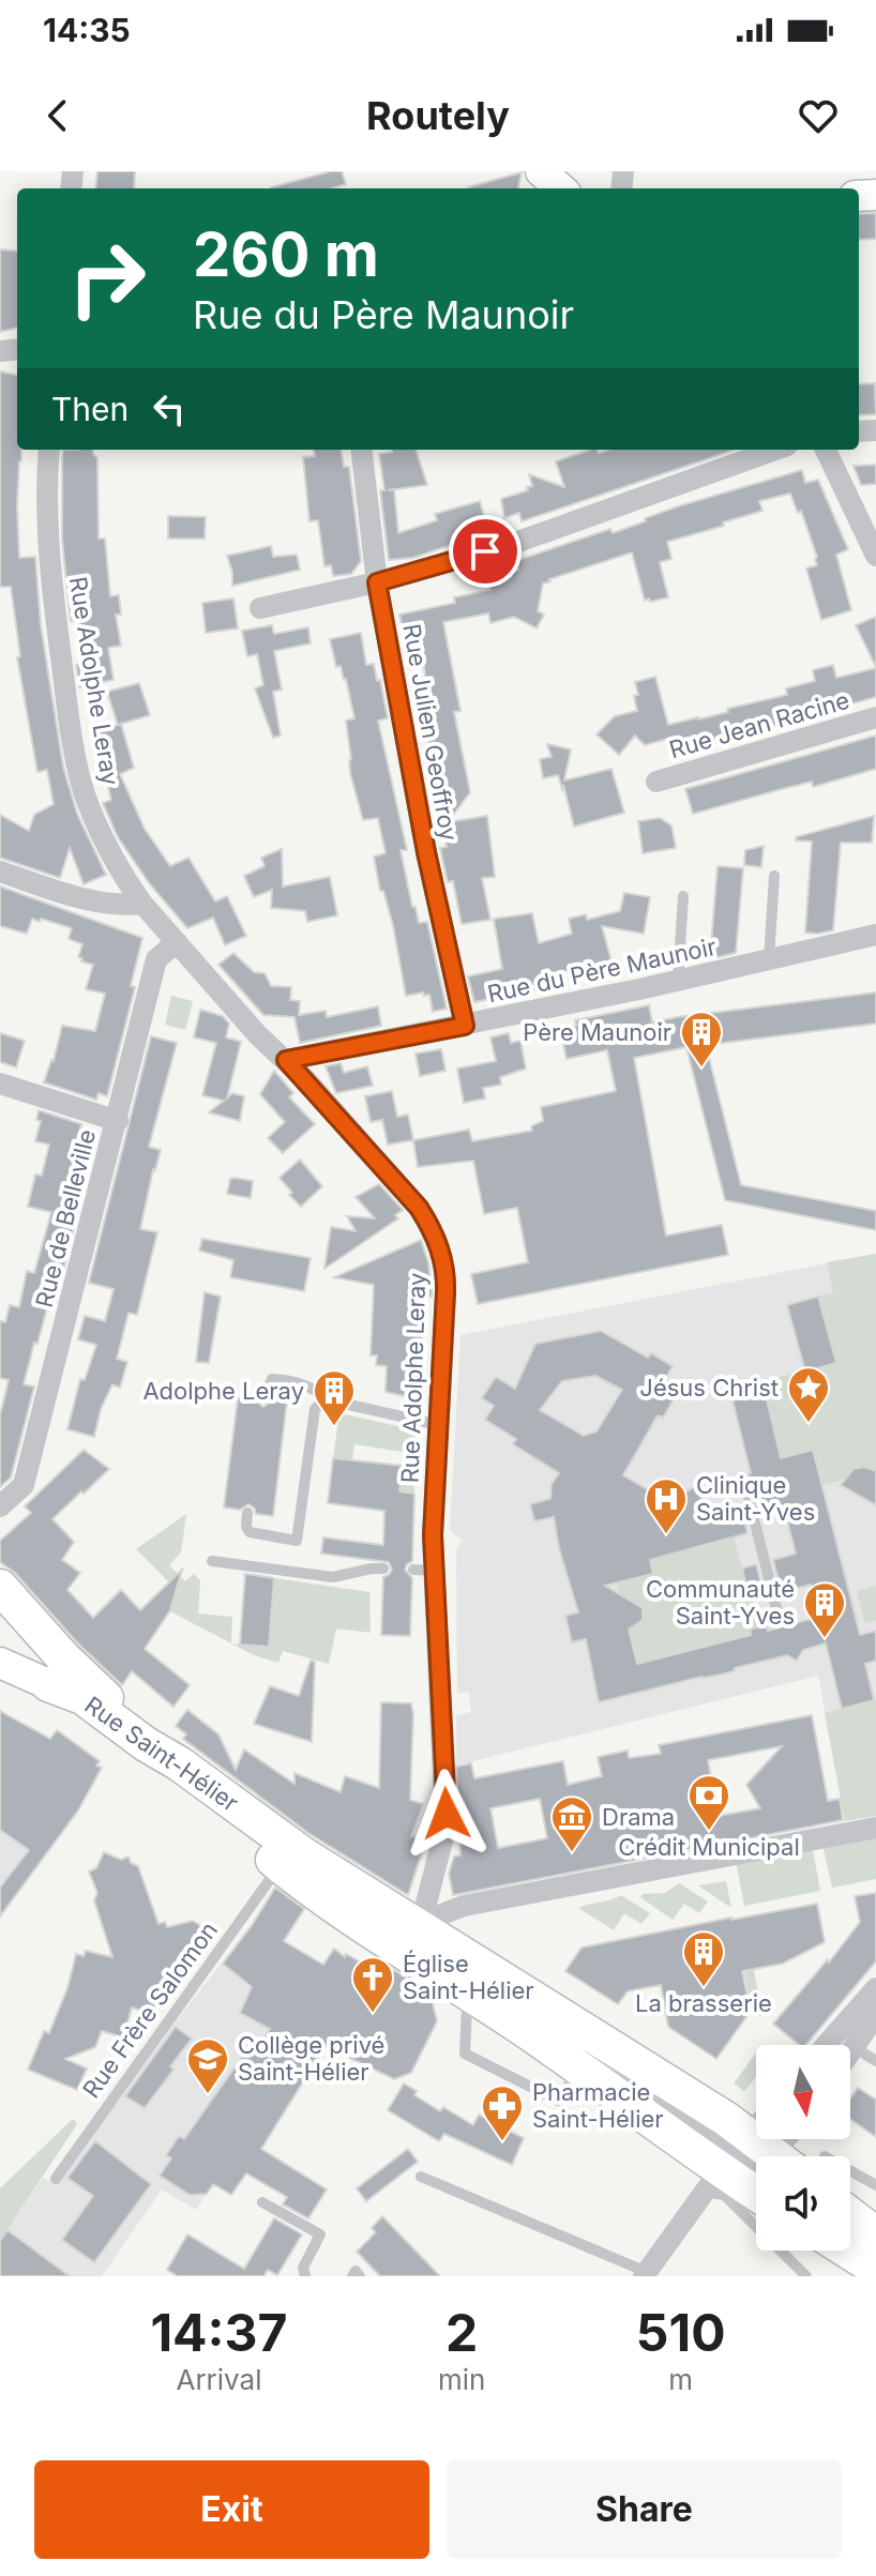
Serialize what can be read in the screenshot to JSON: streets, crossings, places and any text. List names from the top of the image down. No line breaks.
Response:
{"streets":{"main road":["Rue Saint-Hélier"],"street":["Rue Adolphe Leray","Rue Jean Racine","Rue Julien Geoffroy","Rue du Père Maunoir","Rue de Belleville"],"lane":["Rue Frère Salomon"]},"crossings":[["Rue Adolphe Leray","Rue du Père Maunoir"],["Rue Adolphe Leray","Rue de Belleville"],["Rue Adolphe Leray","Rue Saint-Hélier"],["Rue Julien Geoffroy","Rue du Père Maunoir"],["Rue Saint-Hélier","Rue Frère Salomon"]],"places":{"building":["Père Maunoir","Adolphe Leray","Communauté Saint-Yves","La brasserie"],"place":["Jésus Christ"],"hospital":["Clinique Saint-Yves"],"bank":["Crédit Municipal"],"museum":["Drama"],"church":["Église Saint-Hélier"],"school or university":["Collège privé Saint-Hélier"],"pharmacy":["Pharmacie Saint-Hélier"]},"north":"bottom","page":{"status":"14:35","header":"Routely","turn":["260 m","Rue du Père Maunoir"],"then":"Then","eta":["14:37","Arrival","2","min","510","m"],"buttons":["Exit","Share"]}}
